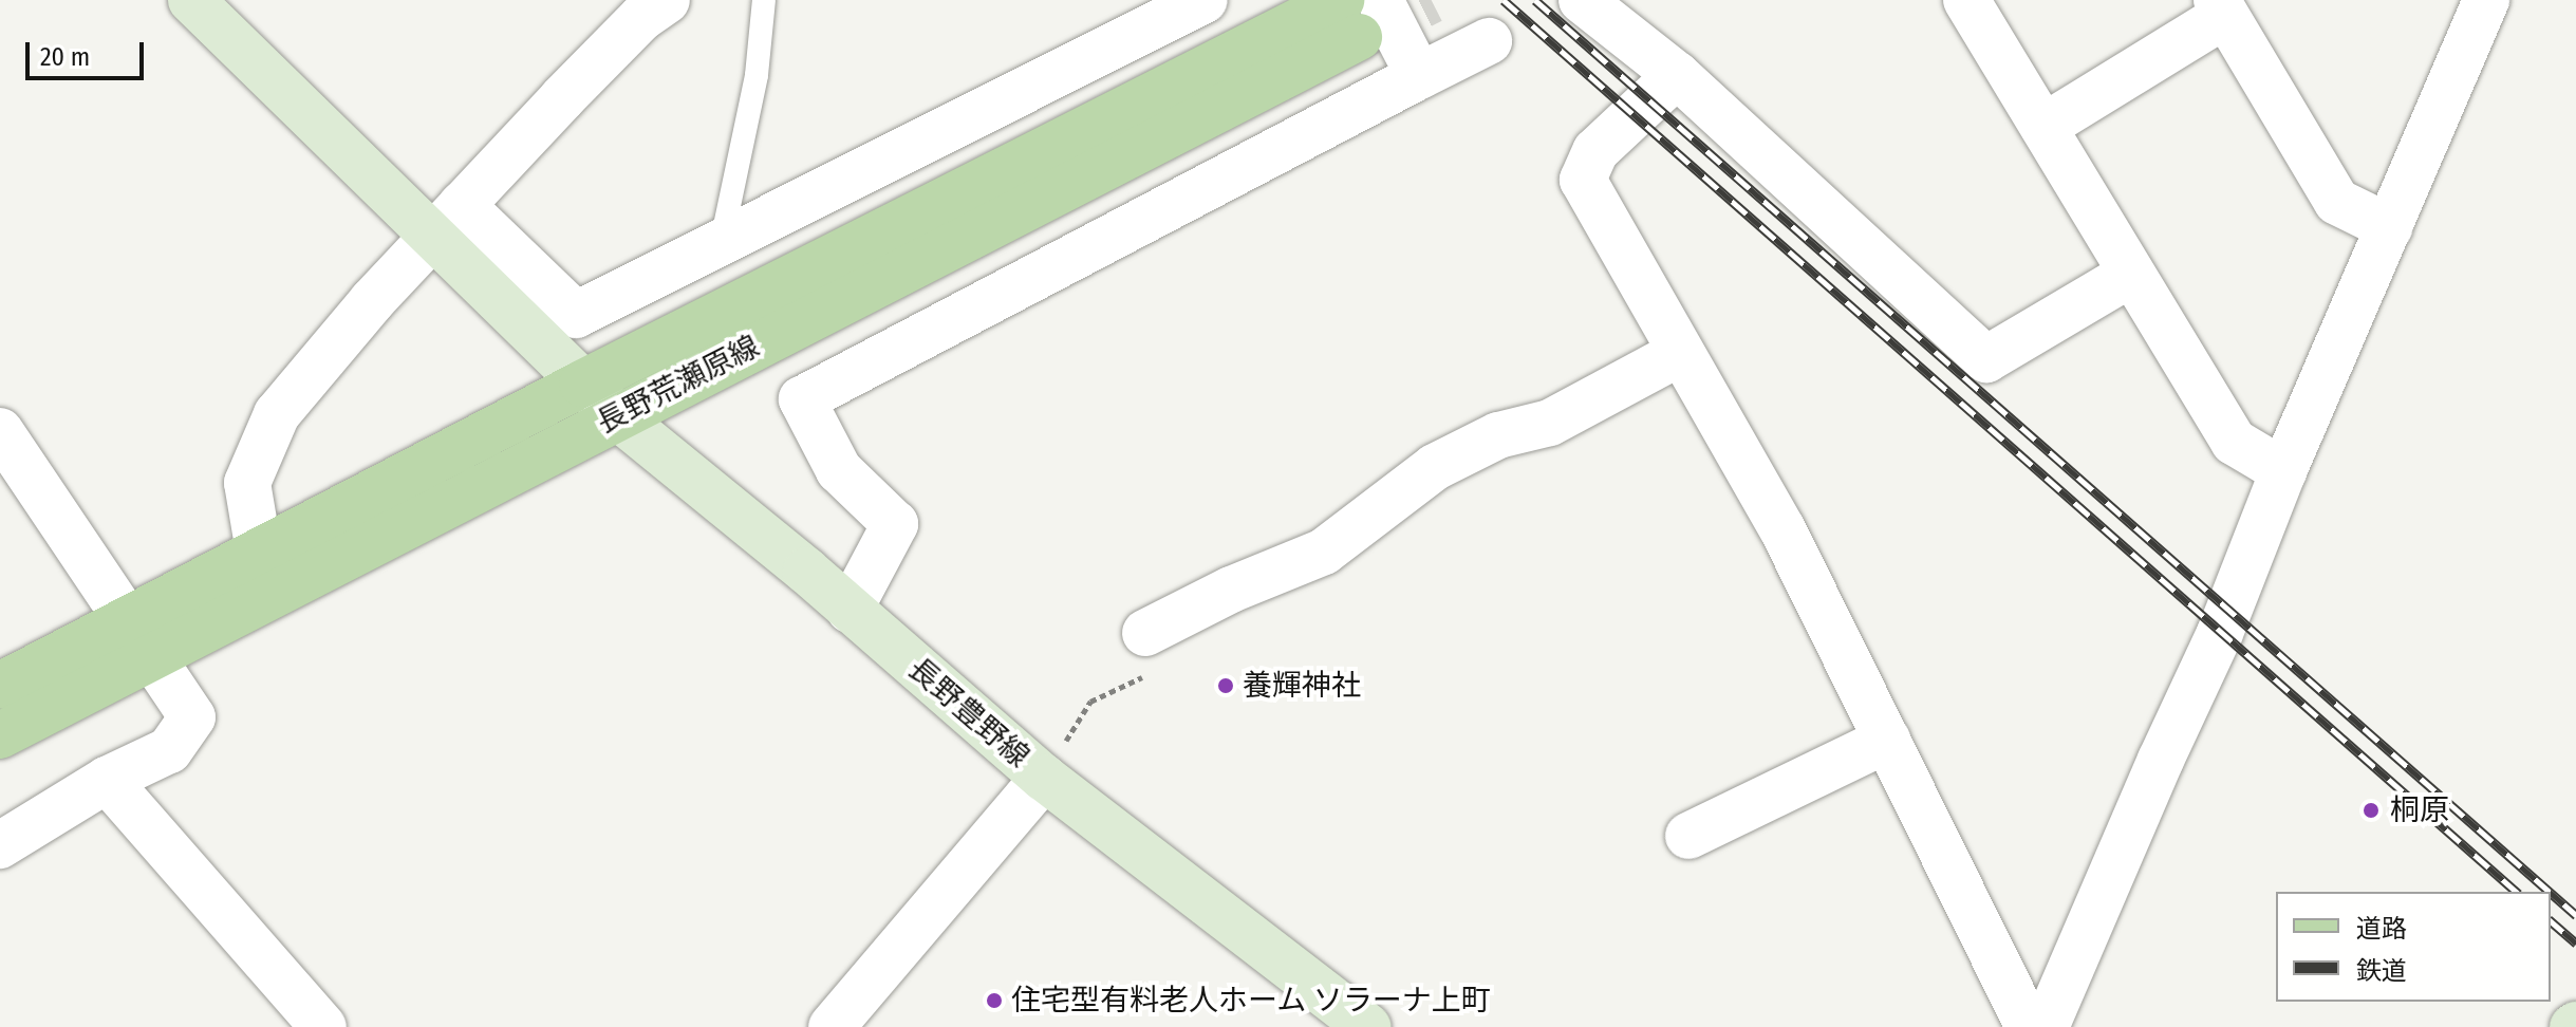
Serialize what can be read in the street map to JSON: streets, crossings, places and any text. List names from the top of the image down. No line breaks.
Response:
{"streets":{"main road":["長野荒瀬原線","長野豊野線"]},"crossings":[["長野荒瀬原線","長野豊野線"]],"places":["養輝神社","桐原","住宅型有料老人ホーム ソラーナ上町"],"legend":["道路","鉄道"],"scale_bar":"20 m"}
